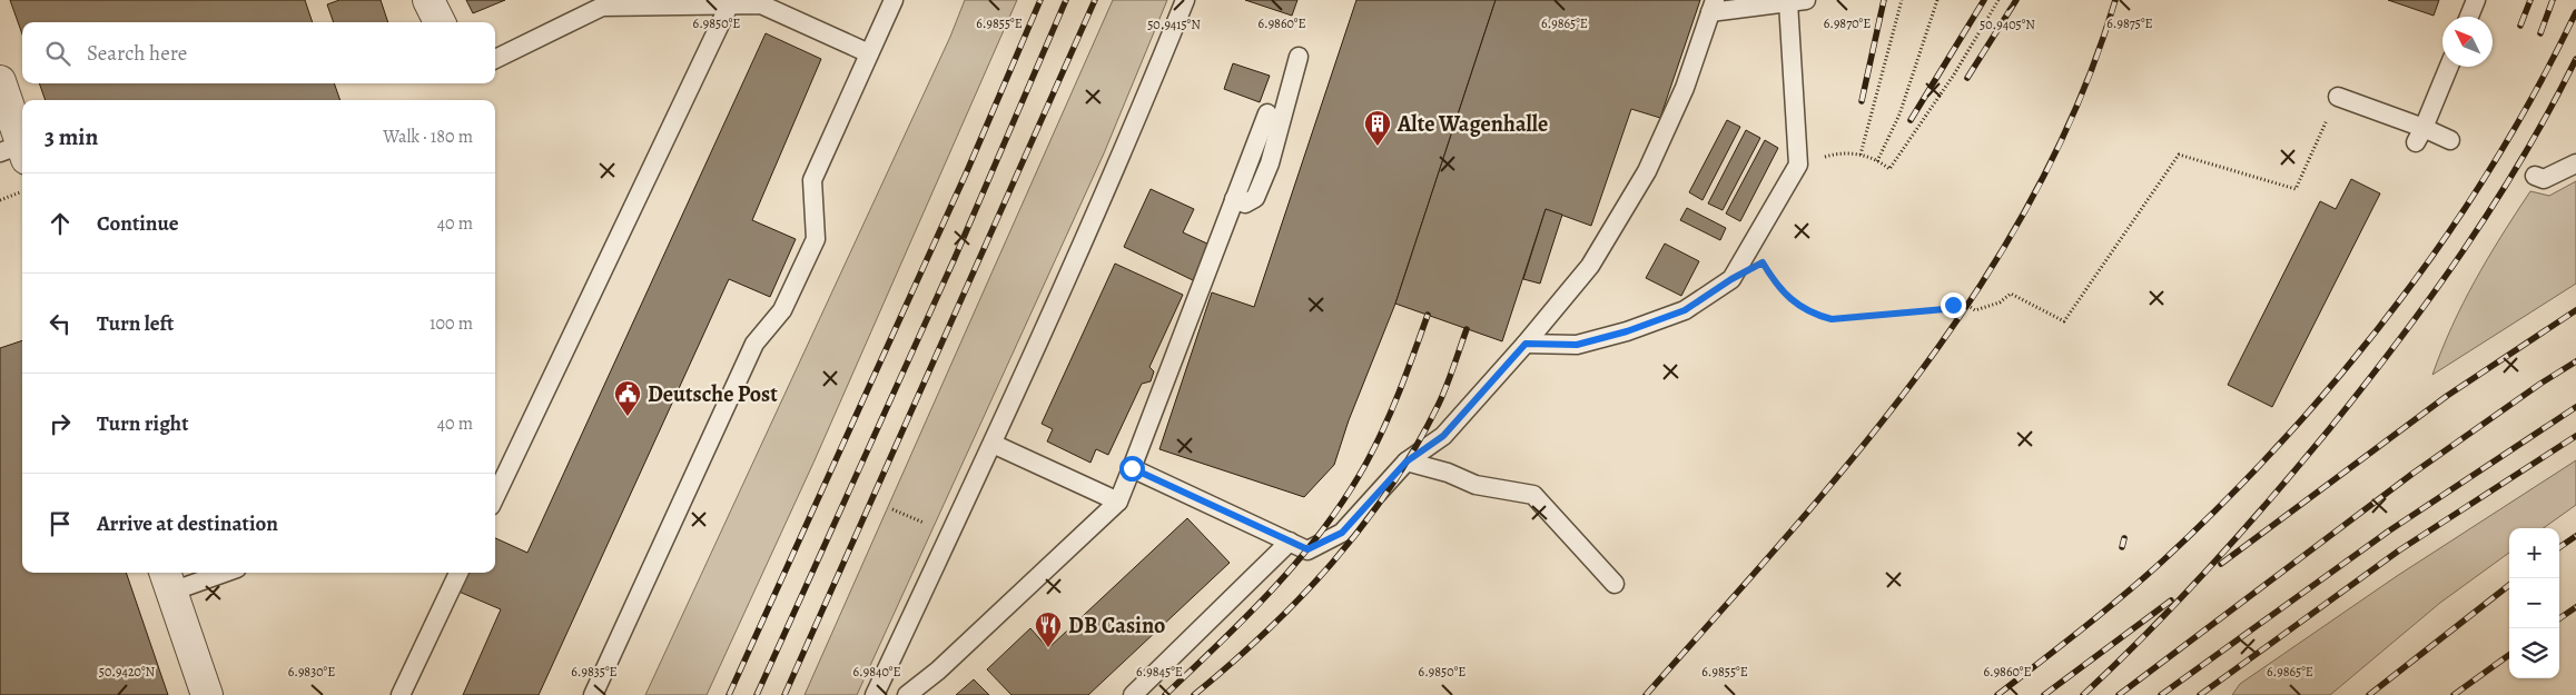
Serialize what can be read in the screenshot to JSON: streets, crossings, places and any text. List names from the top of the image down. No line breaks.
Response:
{"places":{"building":["Alte Wagenhalle"],"public building":["Deutsche Post"],"restaurant":["DB Casino"]},"north":"top left","page":{"search":"Search here","heading":["3 min","Walk · 180 m"],"list":[["Continue","40 m"],["Turn left","100 m"],["Turn right","40 m"],"Arrive at destination"],"map_buttons":["+","−"]},"coordinates":["6.9850°E","6.9855°E","6.9860°E","6.9865°E","6.9870°E","6.9875°E","50.9415°N","50.9405°N","50.9420°N","6.9830°E","6.9835°E","6.9840°E","6.9845°E"]}
